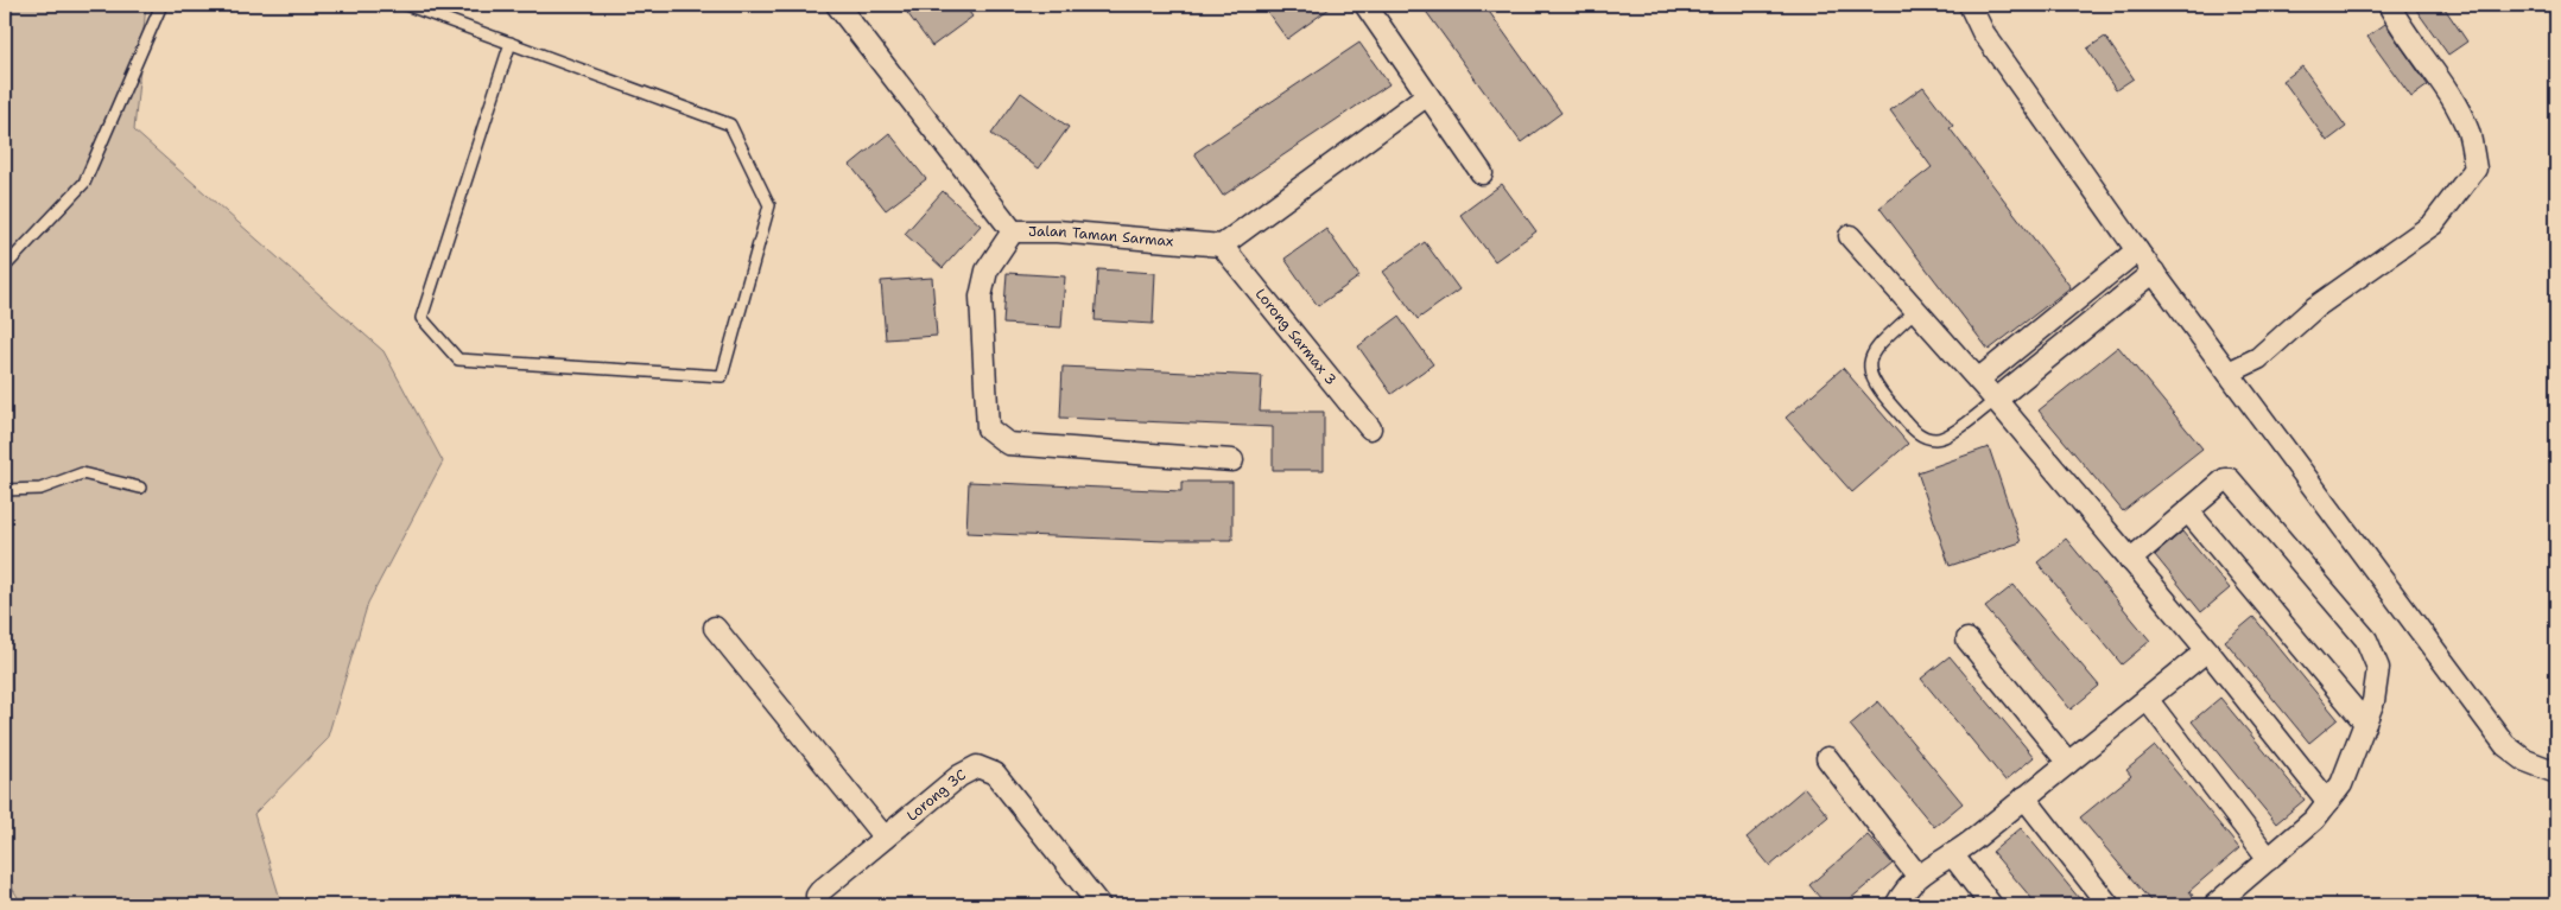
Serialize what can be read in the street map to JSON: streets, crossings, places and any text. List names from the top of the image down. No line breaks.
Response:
{"streets":{"street":["Jalan Taman Sarmax","Lorong Sarmax 3","Lorong 3C"]},"crossings":[["Jalan Taman Sarmax","Lorong Sarmax 3"]]}
